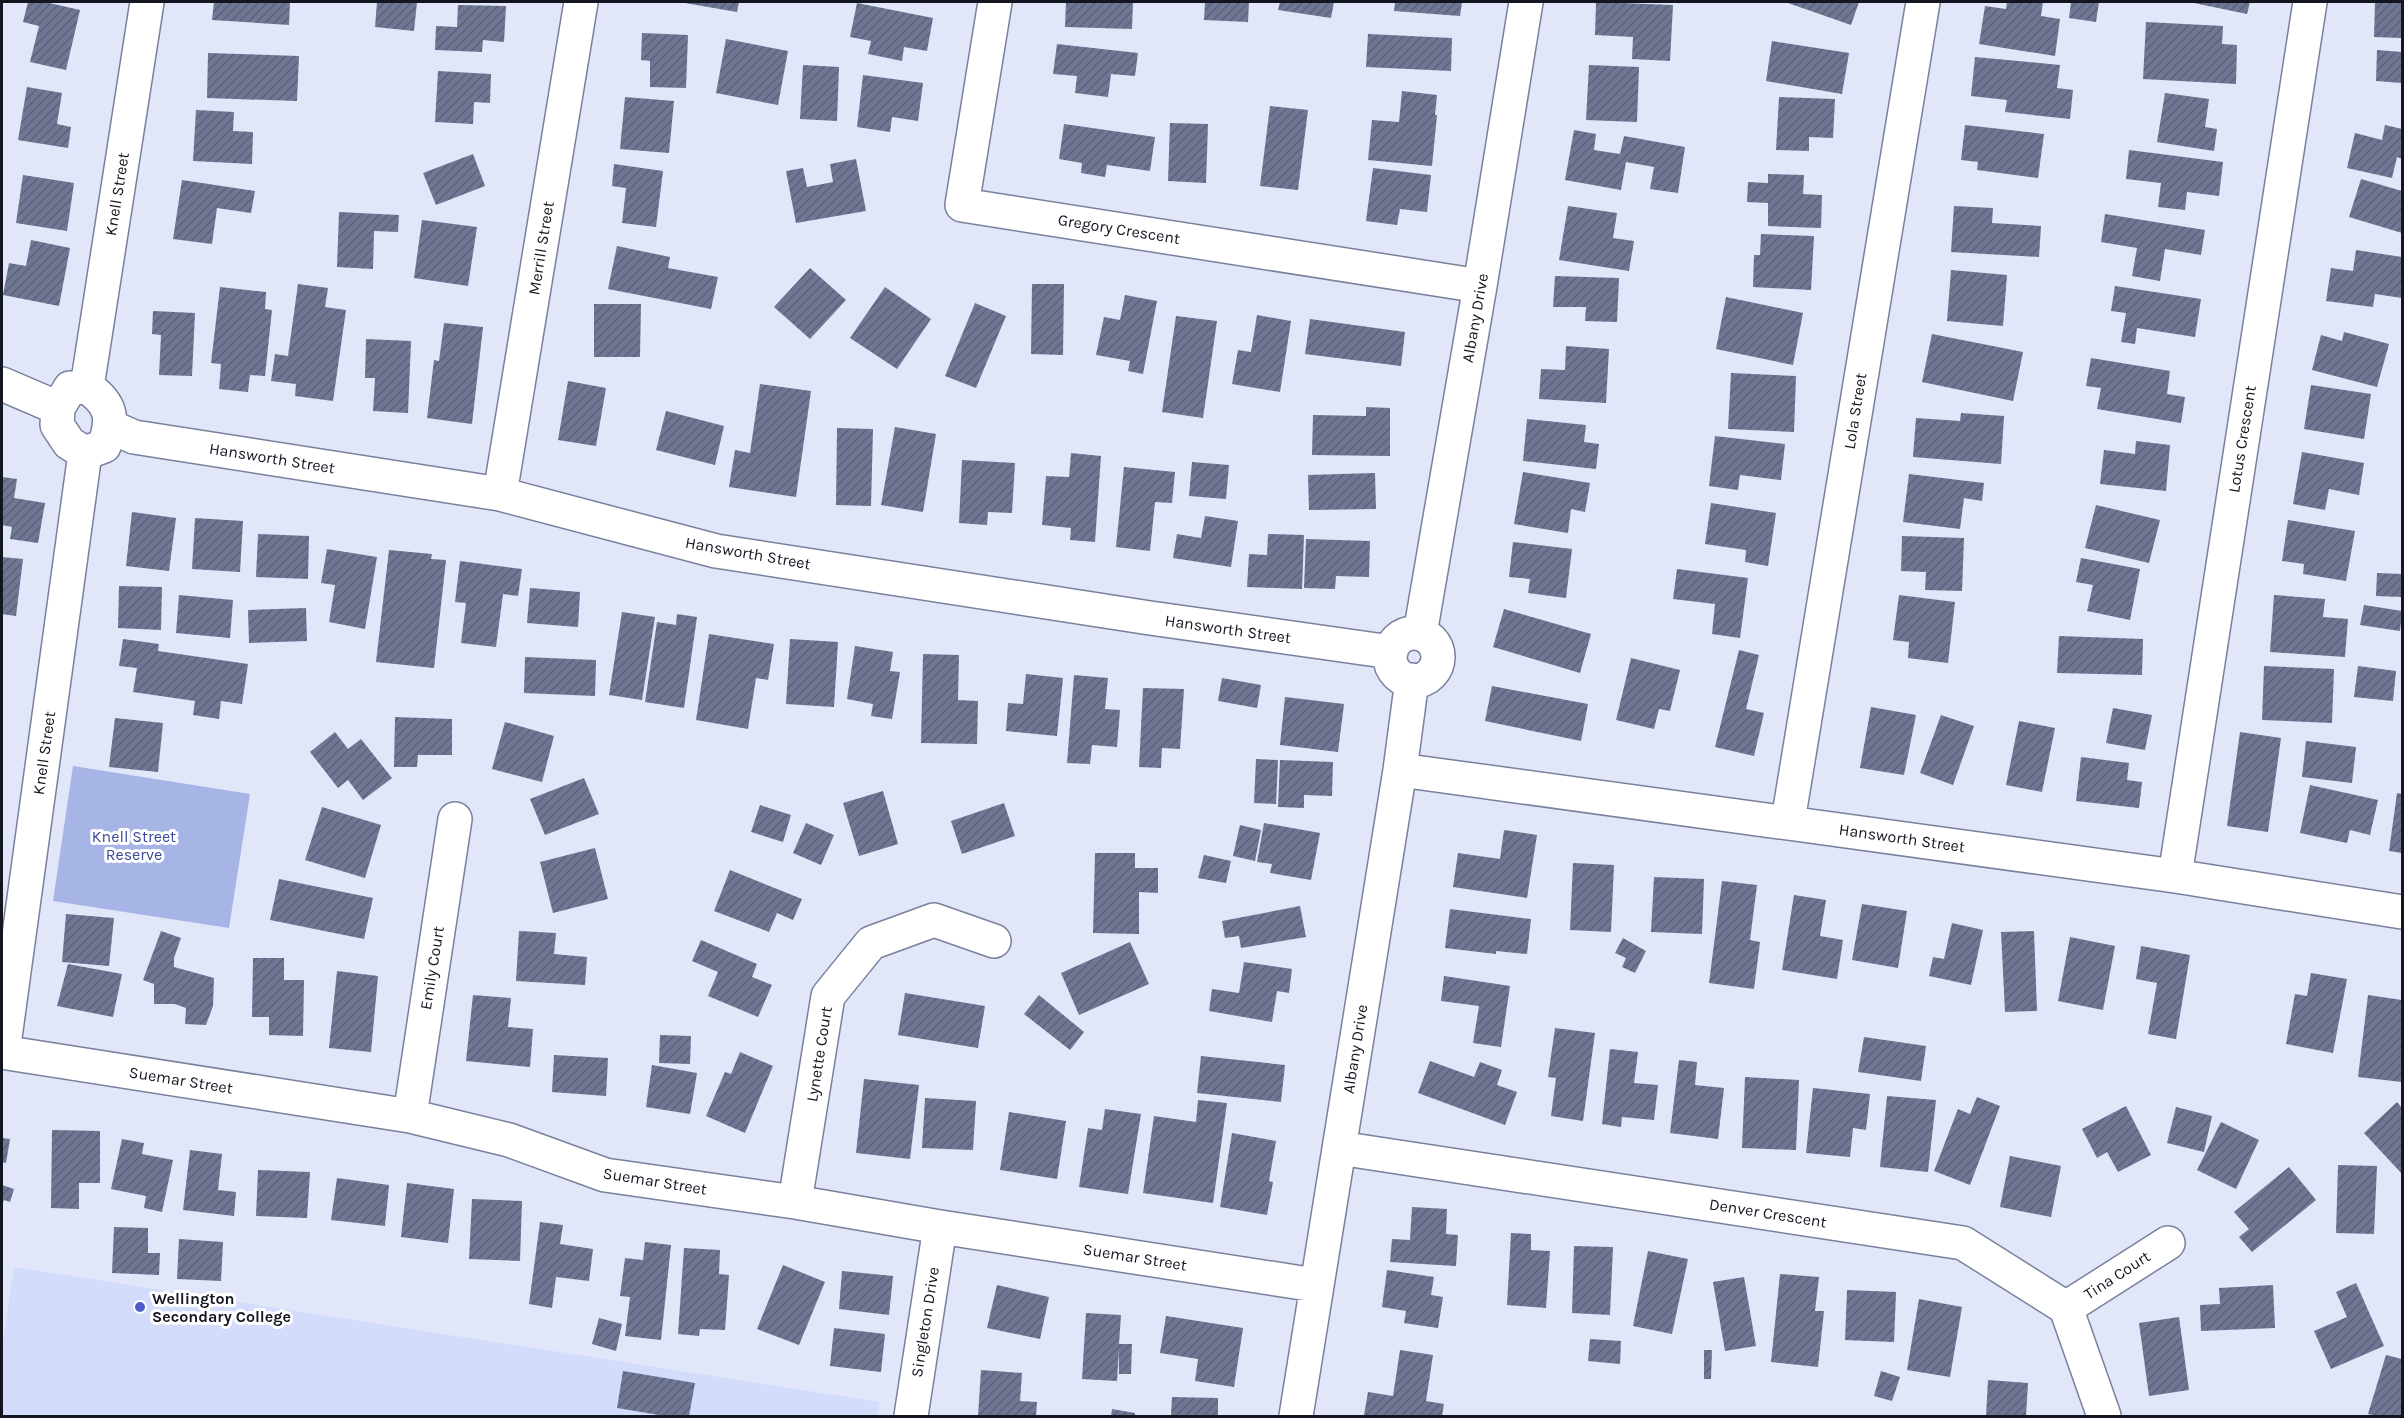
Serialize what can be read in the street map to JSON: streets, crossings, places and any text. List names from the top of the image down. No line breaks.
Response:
{"streets":{"street":["Knell Street","Gregory Crescent","Merrill Street","Albany Drive","Lola Street","Lotus Crescent","Hansworth Street","Emily Court","Lynette Court","Suemar Street","Denver Crescent","Tina Court","Singleton Drive"]},"crossings":[["Knell Street","Hansworth Street"],["Knell Street","Suemar Street"],["Gregory Crescent","Albany Drive"],["Merrill Street","Hansworth Street"],["Albany Drive","Hansworth Street"],["Albany Drive","Suemar Street"],["Albany Drive","Denver Crescent"],["Lola Street","Hansworth Street"],["Lotus Crescent","Hansworth Street"],["Emily Court","Suemar Street"],["Lynette Court","Suemar Street"],["Suemar Street","Singleton Drive"],["Denver Crescent","Tina Court"]],"parks":["Knell Street Reserve"],"places":["Wellington Secondary College"]}
